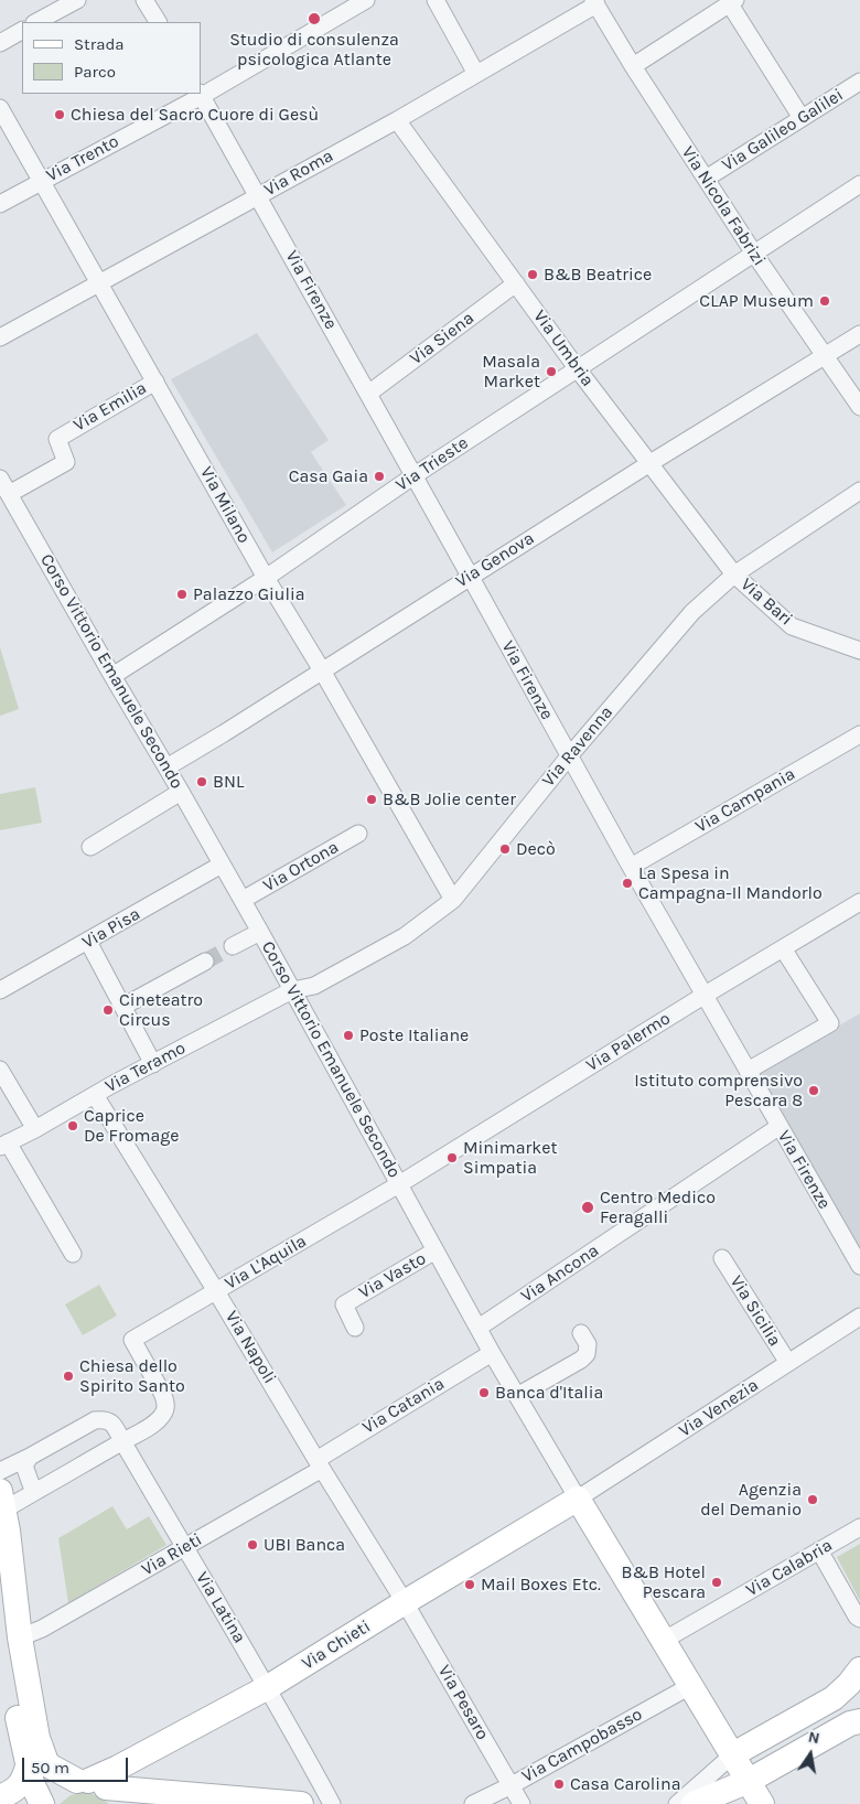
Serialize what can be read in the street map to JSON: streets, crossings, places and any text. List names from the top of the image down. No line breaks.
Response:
{"streets":{"main road":["Corso Vittorio Emanuele Secondo","Via Chieti"],"street":["Via Galileo Galilei","Via Trento","Via Roma","Via Nicola Fabrizi","Via Firenze","Via Siena","Via Umbria","Via Emilia","Via Trieste","Via Milano","Via Genova","Via Bari","Via Ravenna","Via Campania","Via Ortona","Via Pisa","Via Palermo","Via Teramo","Via L'Aquila","Via Ancona","Via Vasto","Via Sicilia","Via Napoli","Via Catania","Via Venezia","Via Rieti","Via Calabria","Via Latina","Via Pesaro","Via Campobasso"]},"crossings":[["Via Galileo Galilei","Via Nicola Fabrizi"],["Via Trento","Via Firenze"],["Via Trento","Via Milano"],["Via Roma","Via Nicola Fabrizi"],["Via Roma","Via Firenze"],["Via Roma","Via Umbria"],["Via Roma","Via Milano"],["Via Nicola Fabrizi","Via Trieste"],["Via Nicola Fabrizi","Via Genova"],["Via Firenze","Via Siena"],["Via Firenze","Via Trieste"],["Via Firenze","Via Genova"],["Via Firenze","Via Ravenna"],["Via Firenze","Via Campania"],["Via Firenze","Via Palermo"],["Via Firenze","Via Ancona"],["Via Siena","Via Umbria"],["Via Umbria","Via Trieste"],["Via Umbria","Via Genova"],["Via Umbria","Via Bari"],["Via Umbria","Via Ravenna"],["Via Emilia","Via Milano"],["Via Emilia","Corso Vittorio Emanuele Secondo"],["Via Trieste","Via Milano"],["Via Trieste","Corso Vittorio Emanuele Secondo"],["Via Milano","Via Genova"],["Via Milano","Via Ravenna"],["Via Genova","Corso Vittorio Emanuele Secondo"],["Via Bari","Via Ravenna"],["Corso Vittorio Emanuele Secondo","Via Ravenna"],["Corso Vittorio Emanuele Secondo","Via Ortona"],["Corso Vittorio Emanuele Secondo","Via Pisa"],["Corso Vittorio Emanuele Secondo","Via Palermo"],["Corso Vittorio Emanuele Secondo","Via Teramo"],["Corso Vittorio Emanuele Secondo","Via L'Aquila"],["Corso Vittorio Emanuele Secondo","Via Ancona"],["Corso Vittorio Emanuele Secondo","Via Vasto"],["Corso Vittorio Emanuele Secondo","Via Catania"],["Corso Vittorio Emanuele Secondo","Via Venezia"],["Corso Vittorio Emanuele Secondo","Via Calabria"],["Corso Vittorio Emanuele Secondo","Via Chieti"],["Corso Vittorio Emanuele Secondo","Via Campobasso"],["Via Ravenna","Via Teramo"],["Via Palermo","Via L'Aquila"],["Via Teramo","Via Napoli"],["Via L'Aquila","Via Napoli"],["Via L'Aquila","Via Latina"],["Via Sicilia","Via Venezia"],["Via Napoli","Via Catania"],["Via Napoli","Via Rieti"],["Via Napoli","Via Chieti"],["Via Napoli","Via Pesaro"],["Via Catania","Via Rieti"],["Via Venezia","Via Chieti"],["Via Rieti","Via Latina"],["Via Latina","Via Chieti"],["Via Chieti","Via Pesaro"],["Via Pesaro","Via Campobasso"]],"places":["Studio di consulenza psicologica Atlante","Chiesa del Sacro Cuore di Gesù","B&B Beatrice","CLAP Museum","Masala Market","Casa Gaia","Palazzo Giulia","BNL","B&B Jolie center","Decò","La Spesa in Campagna-Il Mandorlo","Cineteatro Circus","Poste Italiane","Istituto comprensivo Pescara 8","Caprice De Fromage","Minimarket Simpatia","Centro Medico Feragalli","Chiesa dello Spirito Santo","Banca d'Italia","Agenzia del Demanio","UBI Banca","B&B Hotel Pescara","Mail Boxes Etc.","Casa Carolina"],"legend":["Strada","Parco"],"scale_bar":"50 m","north":"top"}
